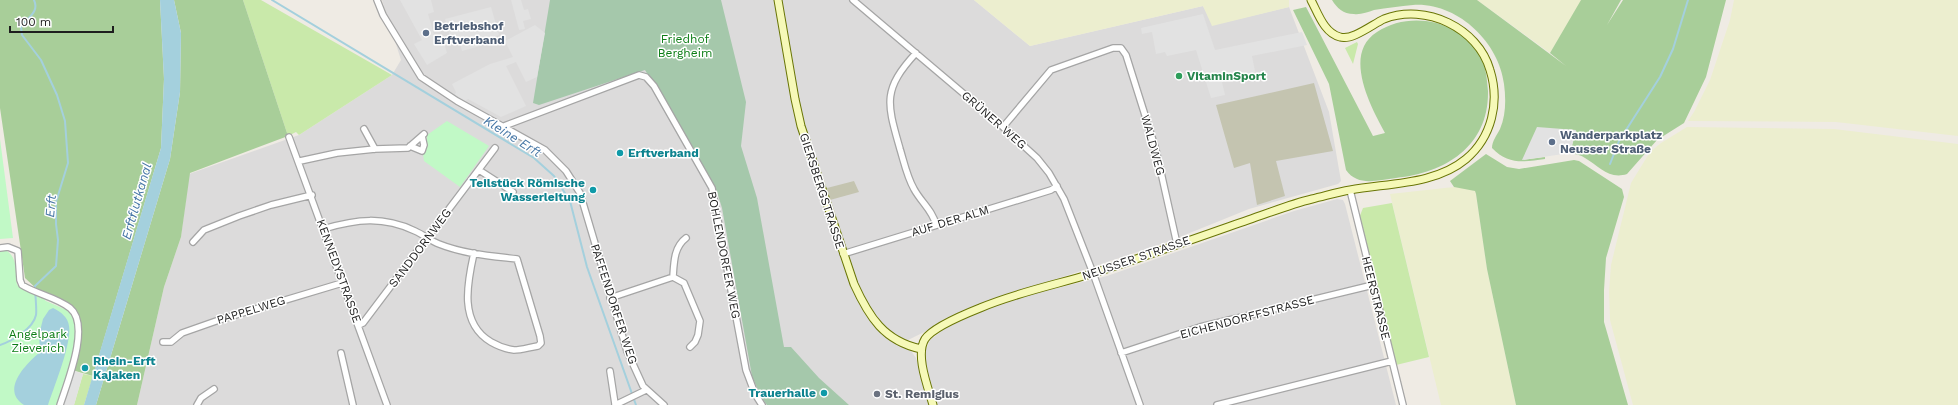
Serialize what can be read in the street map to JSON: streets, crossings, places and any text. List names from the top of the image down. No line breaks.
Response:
{"streets":{"main road":["GIERSBERGSTRASSE","NEUSSER STRASSE"],"street":["GRÜNER WEG","WALDWEG","AUF DER ALM","SANDDORNWEG","BOHLENDORFER WEG","KENNEDYSTRASSE","HEERSTRASSE","PAFFENDORFER WEG","PAPPELWEG","EICHENDORFFSTRASSE"]},"crossings":[["GRÜNER WEG","WALDWEG"],["GRÜNER WEG","AUF DER ALM"],["GRÜNER WEG","NEUSSER STRASSE"],["GRÜNER WEG","EICHENDORFFSTRASSE"],["WALDWEG","NEUSSER STRASSE"],["GIERSBERGSTRASSE","AUF DER ALM"],["GIERSBERGSTRASSE","NEUSSER STRASSE"],["SANDDORNWEG","KENNEDYSTRASSE"],["BOHLENDORFER WEG","PAFFENDORFER WEG"],["NEUSSER STRASSE","HEERSTRASSE"],["KENNEDYSTRASSE","PAPPELWEG"],["HEERSTRASSE","EICHENDORFFSTRASSE"]],"water":["Kleine Erft","Erftflutkanal","Erft"],"parks":["Friedhof Bergheim","Angelpark Zieverich"],"places":["Betriebshof Erftverband","VitaminSport","Wanderparkplatz Neusser Straße","Erftverband","Teilstück Römische Wasserleitung","Rhein-Erft Kajaken","Trauerhalle","St. Remigius"],"scale_bar":"100 m"}
